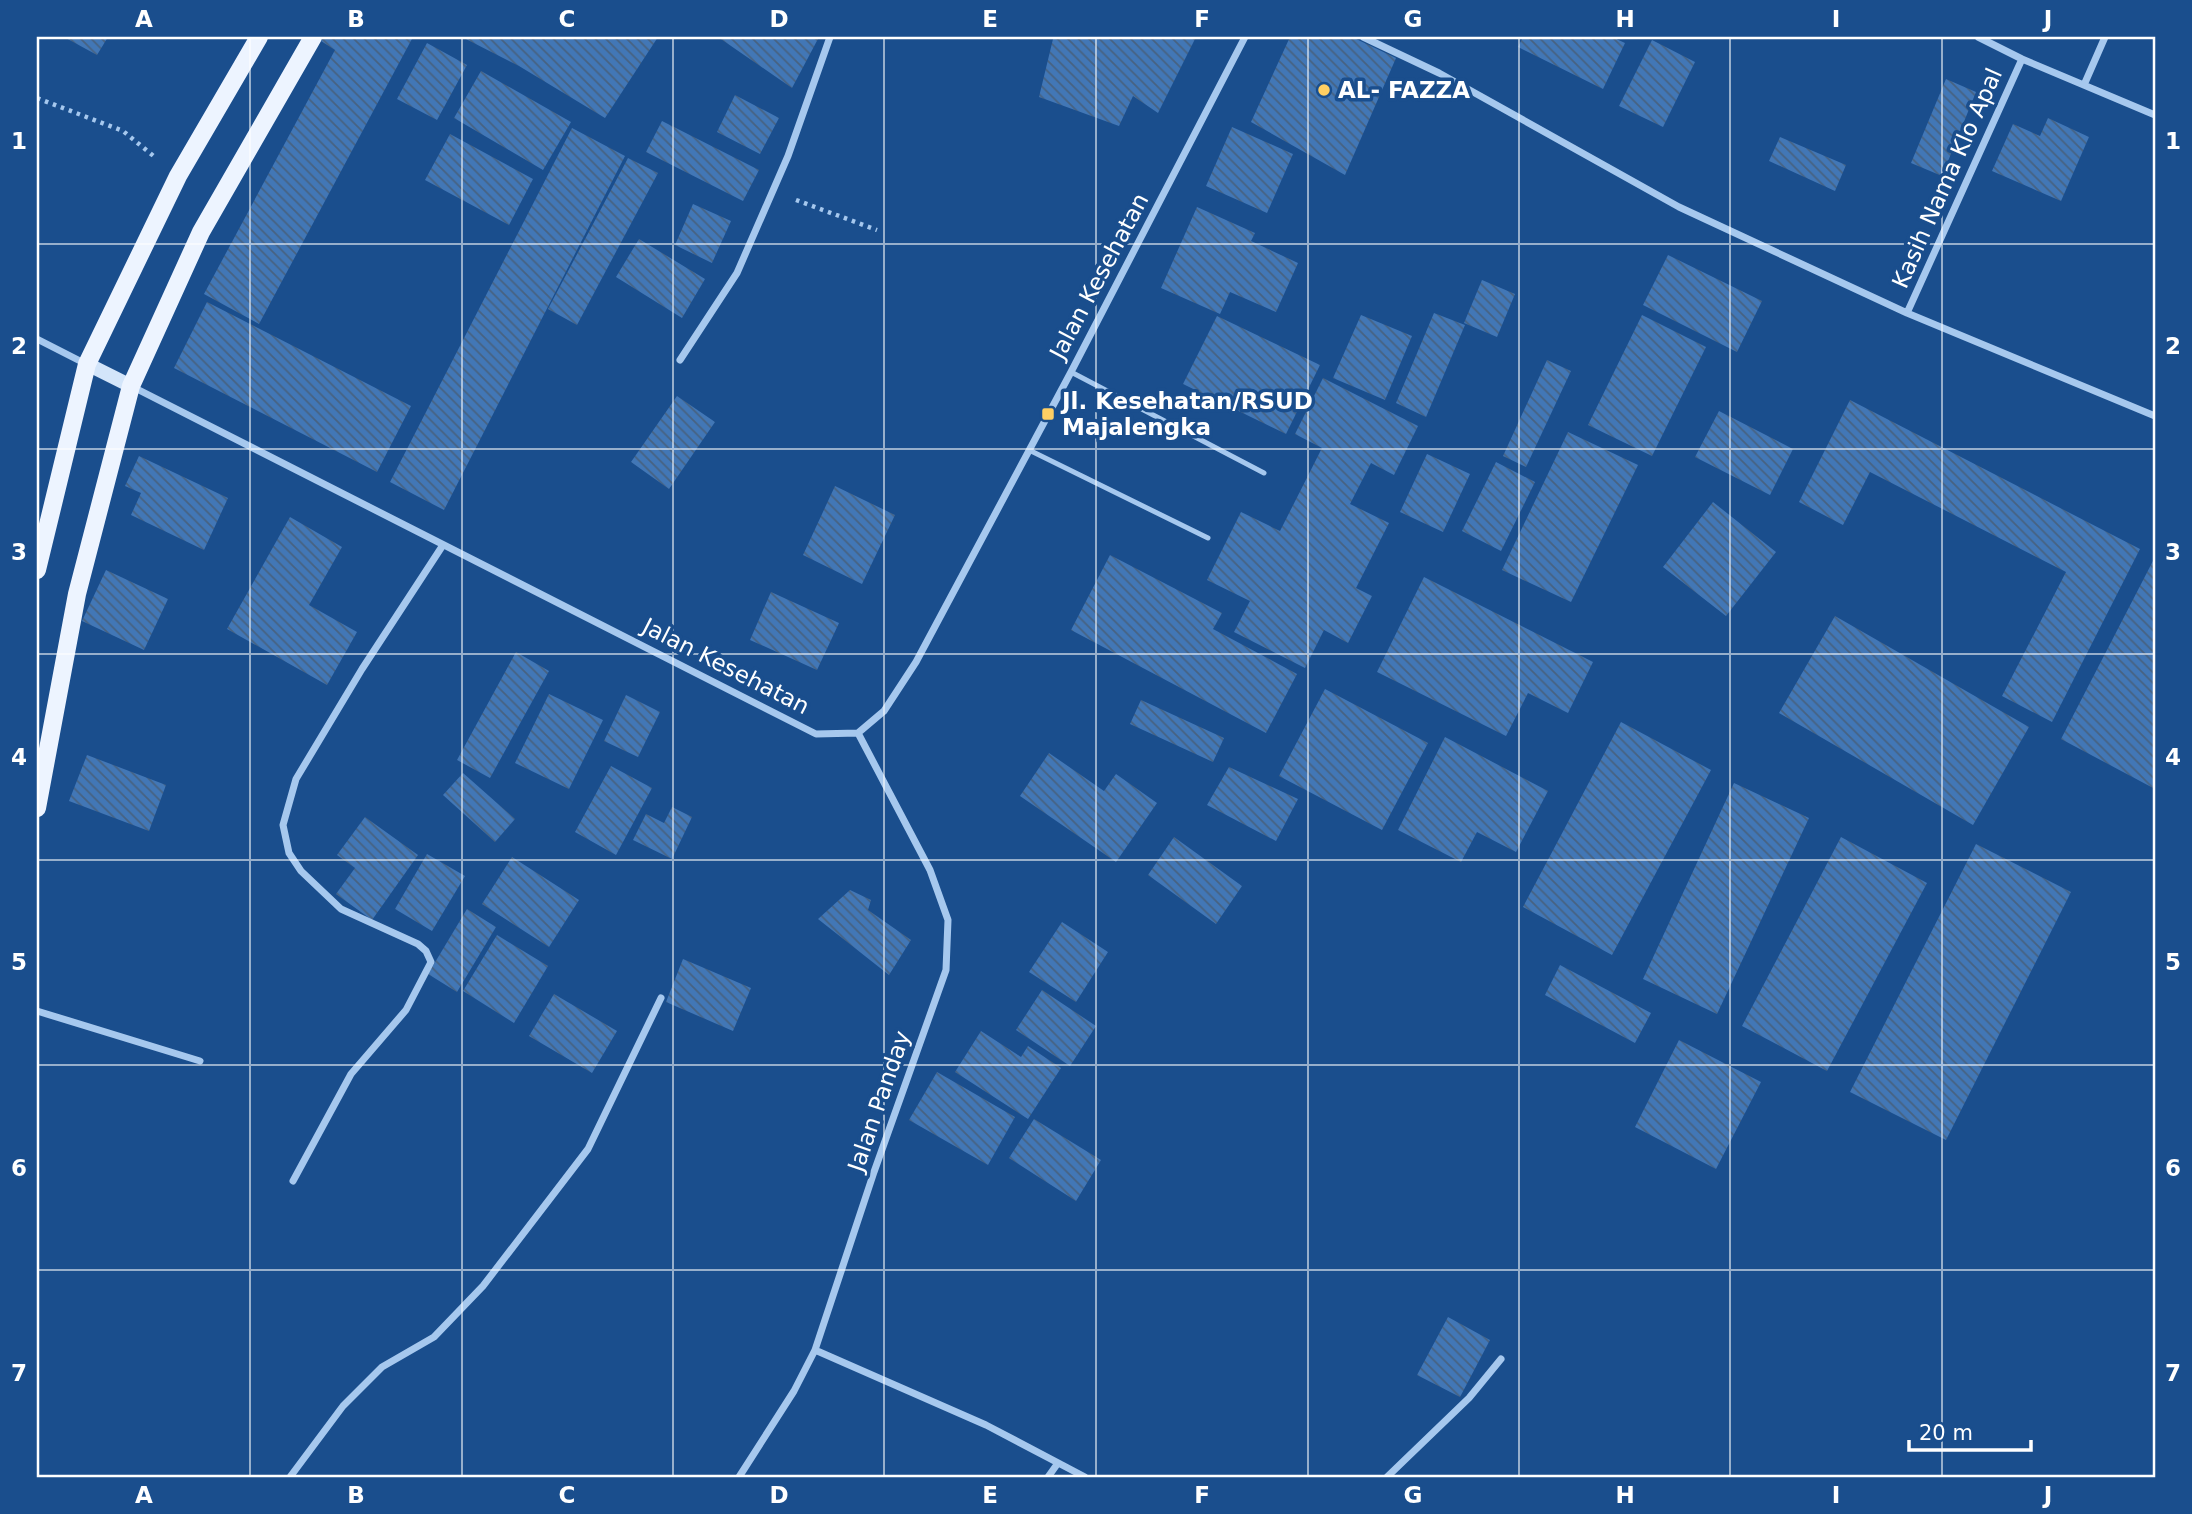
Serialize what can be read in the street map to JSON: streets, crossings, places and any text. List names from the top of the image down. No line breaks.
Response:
{"streets":{"street":["Kasih Nama Klo Apal","Jalan Kesehatan","Jalan Panday"]},"crossings":[["Jalan Kesehatan","Jalan Panday"]],"places":{"other":["AL- FAZZA"],"transit":["Jl. Kesehatan/RSUD Majalengka"]},"scale_bar":"20 m","grid":{"columns":["A","B","C","D","E","F","G","H","I","J"],"rows":["1","2","3","4","5","6","7"]}}
